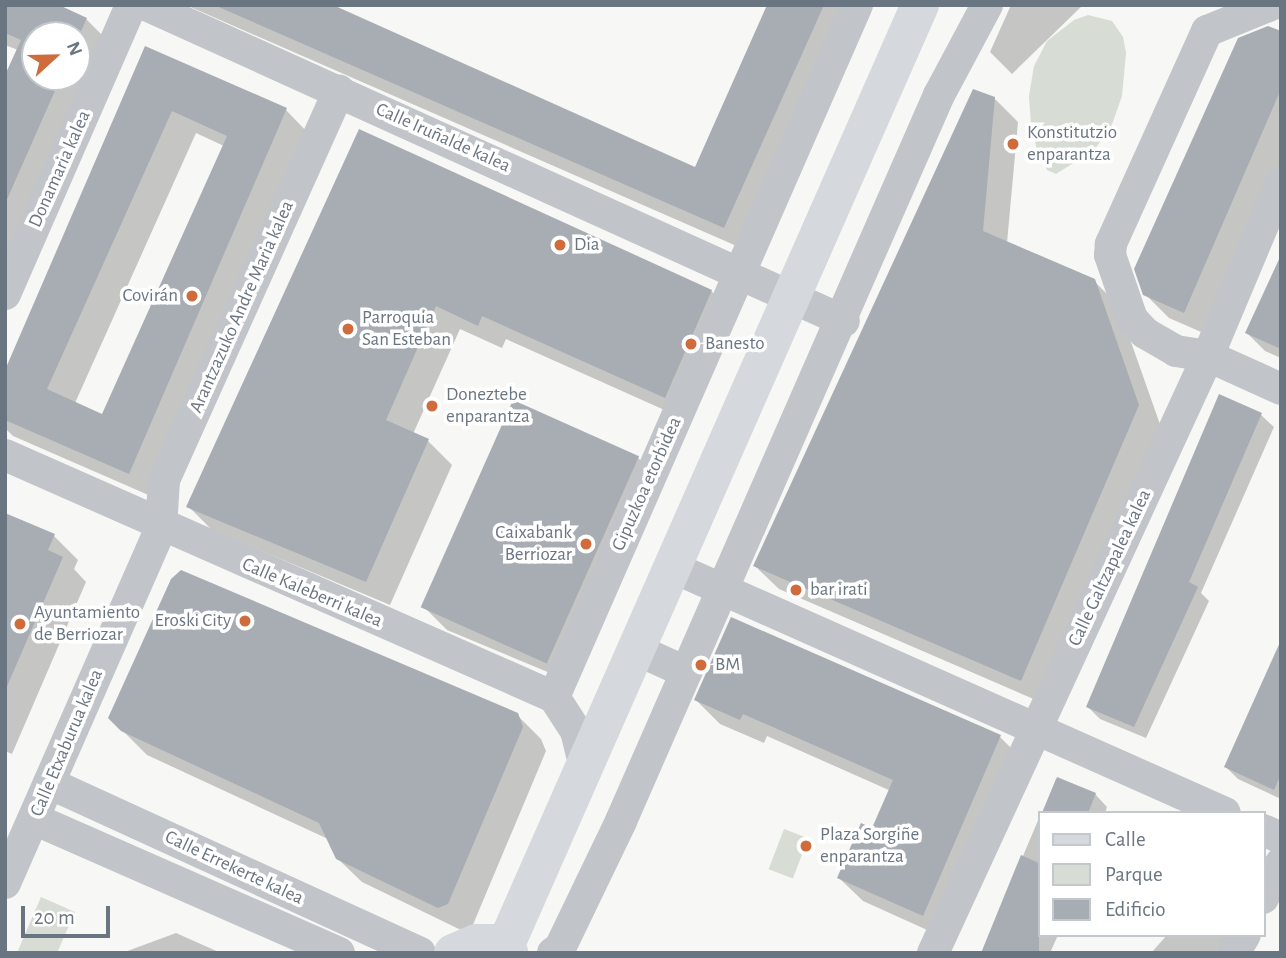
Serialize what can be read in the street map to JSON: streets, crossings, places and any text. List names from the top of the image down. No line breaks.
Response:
{"streets":{"street":["Calle Iruñalde kalea","Donamaria kalea","Arantzazuko Andre Maria kalea","Gipuzkoa etorbidea","Calle Galtzapalea kalea","Calle Kaleberri kalea","Calle Etxaburua kalea","Calle Errekerte kalea"]},"crossings":[["Calle Iruñalde kalea","Arantzazuko Andre Maria kalea"],["Calle Iruñalde kalea","Gipuzkoa etorbidea"],["Arantzazuko Andre Maria kalea","Calle Kaleberri kalea"],["Arantzazuko Andre Maria kalea","Calle Etxaburua kalea"],["Gipuzkoa etorbidea","Calle Kaleberri kalea"],["Calle Kaleberri kalea","Calle Etxaburua kalea"],["Calle Etxaburua kalea","Calle Errekerte kalea"]],"places":["Konstitutzio enparantza","Dia","Covirán","Parroquia San Esteban","Banesto","Doneztebe enparantza","Caixabank Berriozar","bar irati","Eroski City","Ayuntamiento de Berriozar","BM","Plaza Sorgiñe enparantza"],"legend":["Calle","Parque","Edificio"],"scale_bar":"20 m","north":"right"}
